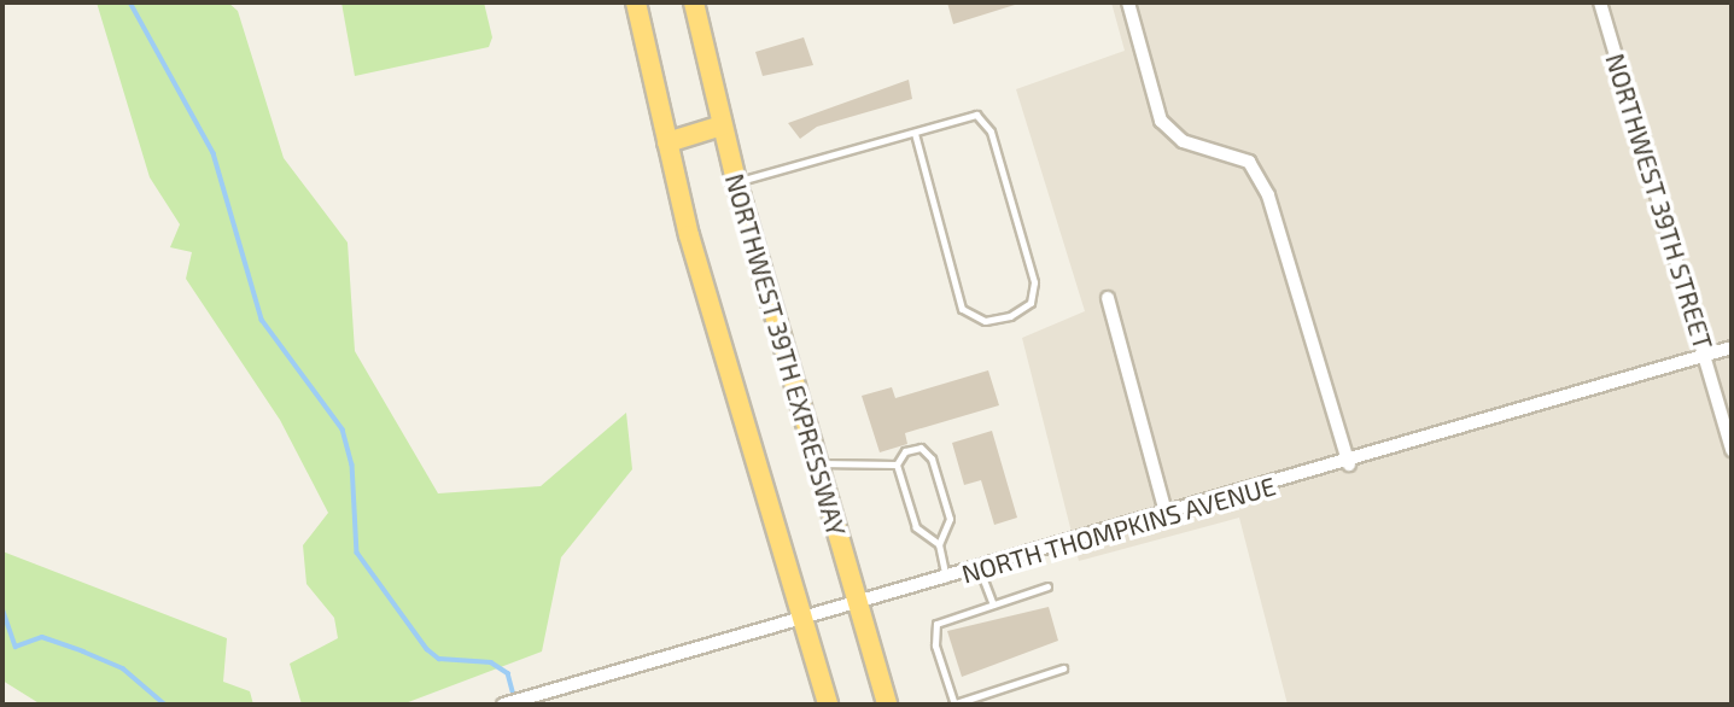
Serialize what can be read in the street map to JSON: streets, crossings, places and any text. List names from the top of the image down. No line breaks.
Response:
{"streets":{"highway":["NORTHWEST 39TH EXPRESSWAY"],"street":["NORTHWEST 39TH STREET","NORTH THOMPKINS AVENUE"]},"crossings":[["NORTHWEST 39TH STREET","NORTH THOMPKINS AVENUE"],["NORTHWEST 39TH EXPRESSWAY","NORTH THOMPKINS AVENUE"]]}
